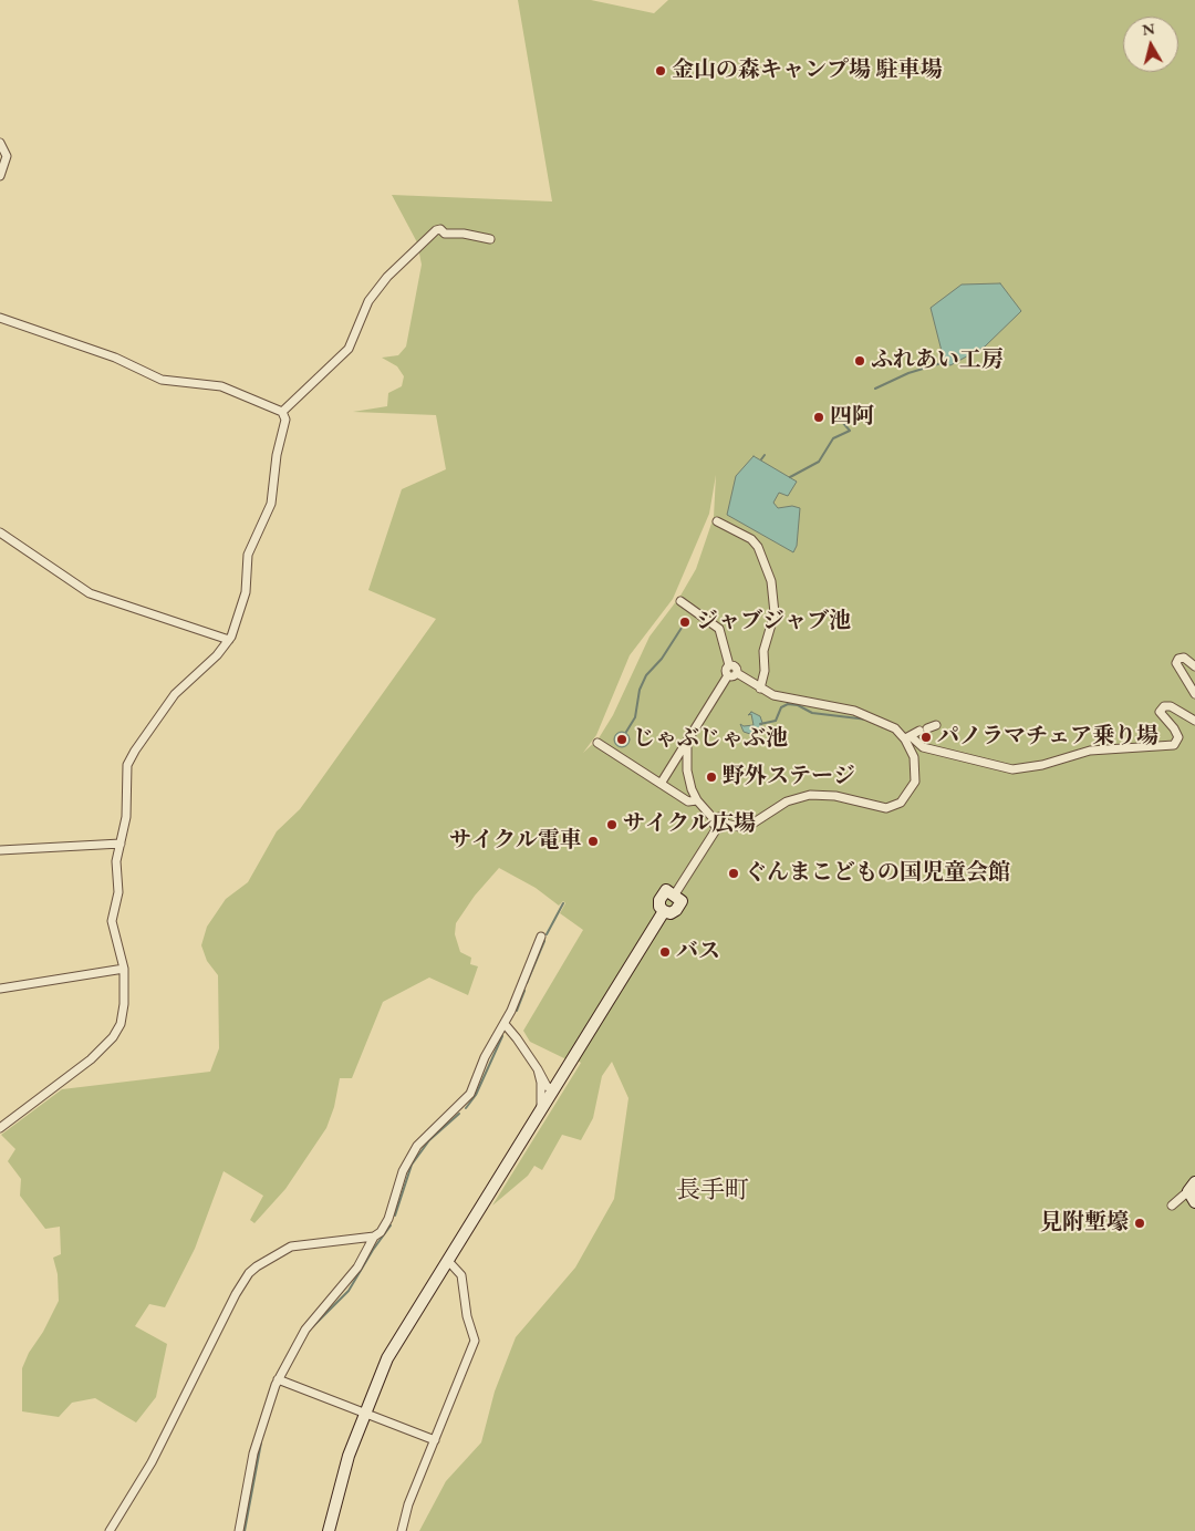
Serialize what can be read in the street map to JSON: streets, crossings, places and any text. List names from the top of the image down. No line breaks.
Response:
{"districts":["長手町"],"places":["金山の森キャンプ場 駐車場","ふれあい工房","四阿","ジャブジャブ池","パノラマチェア乗り場","じゃぶじゃぶ池","野外ステージ","サイクル広場","サイクル電車","ぐんまこどもの国児童会館","バス","見附塹壕"],"north":"top"}
